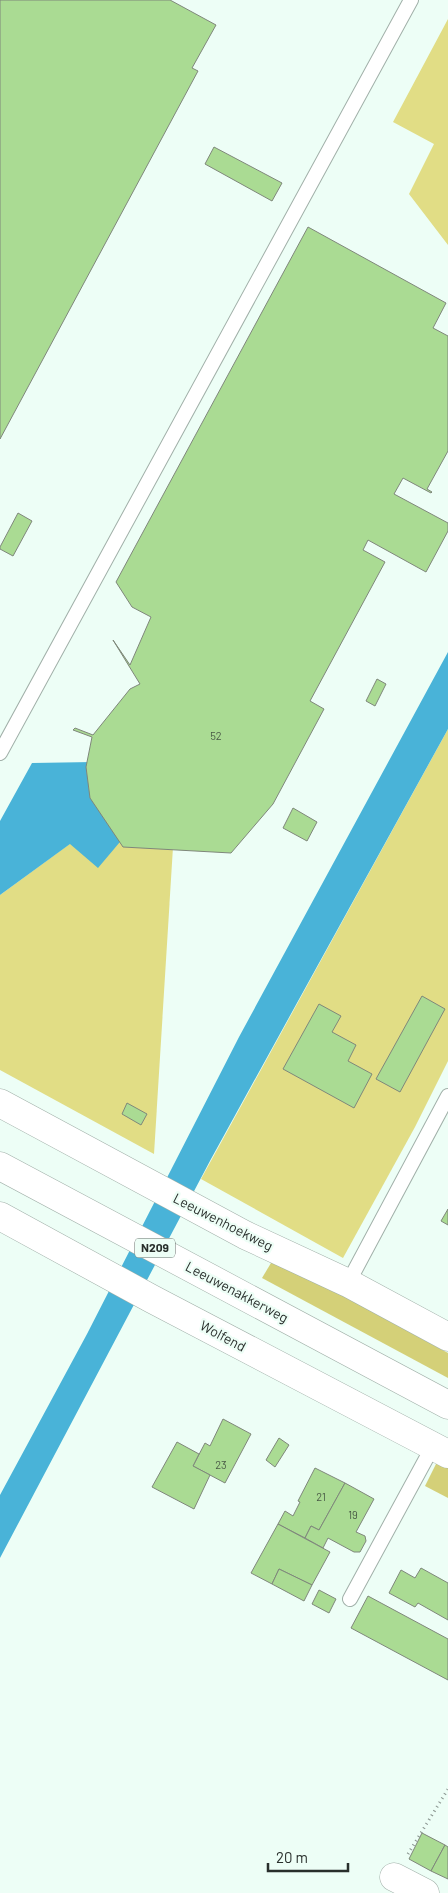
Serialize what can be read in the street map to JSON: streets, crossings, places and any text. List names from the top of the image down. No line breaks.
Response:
{"streets":{"street":["Leeuwenhoekweg","N209","Leeuwenakkerweg","Wolfend"]},"house_numbers":["52","23","21","19"],"scale_bar":"20 m"}
